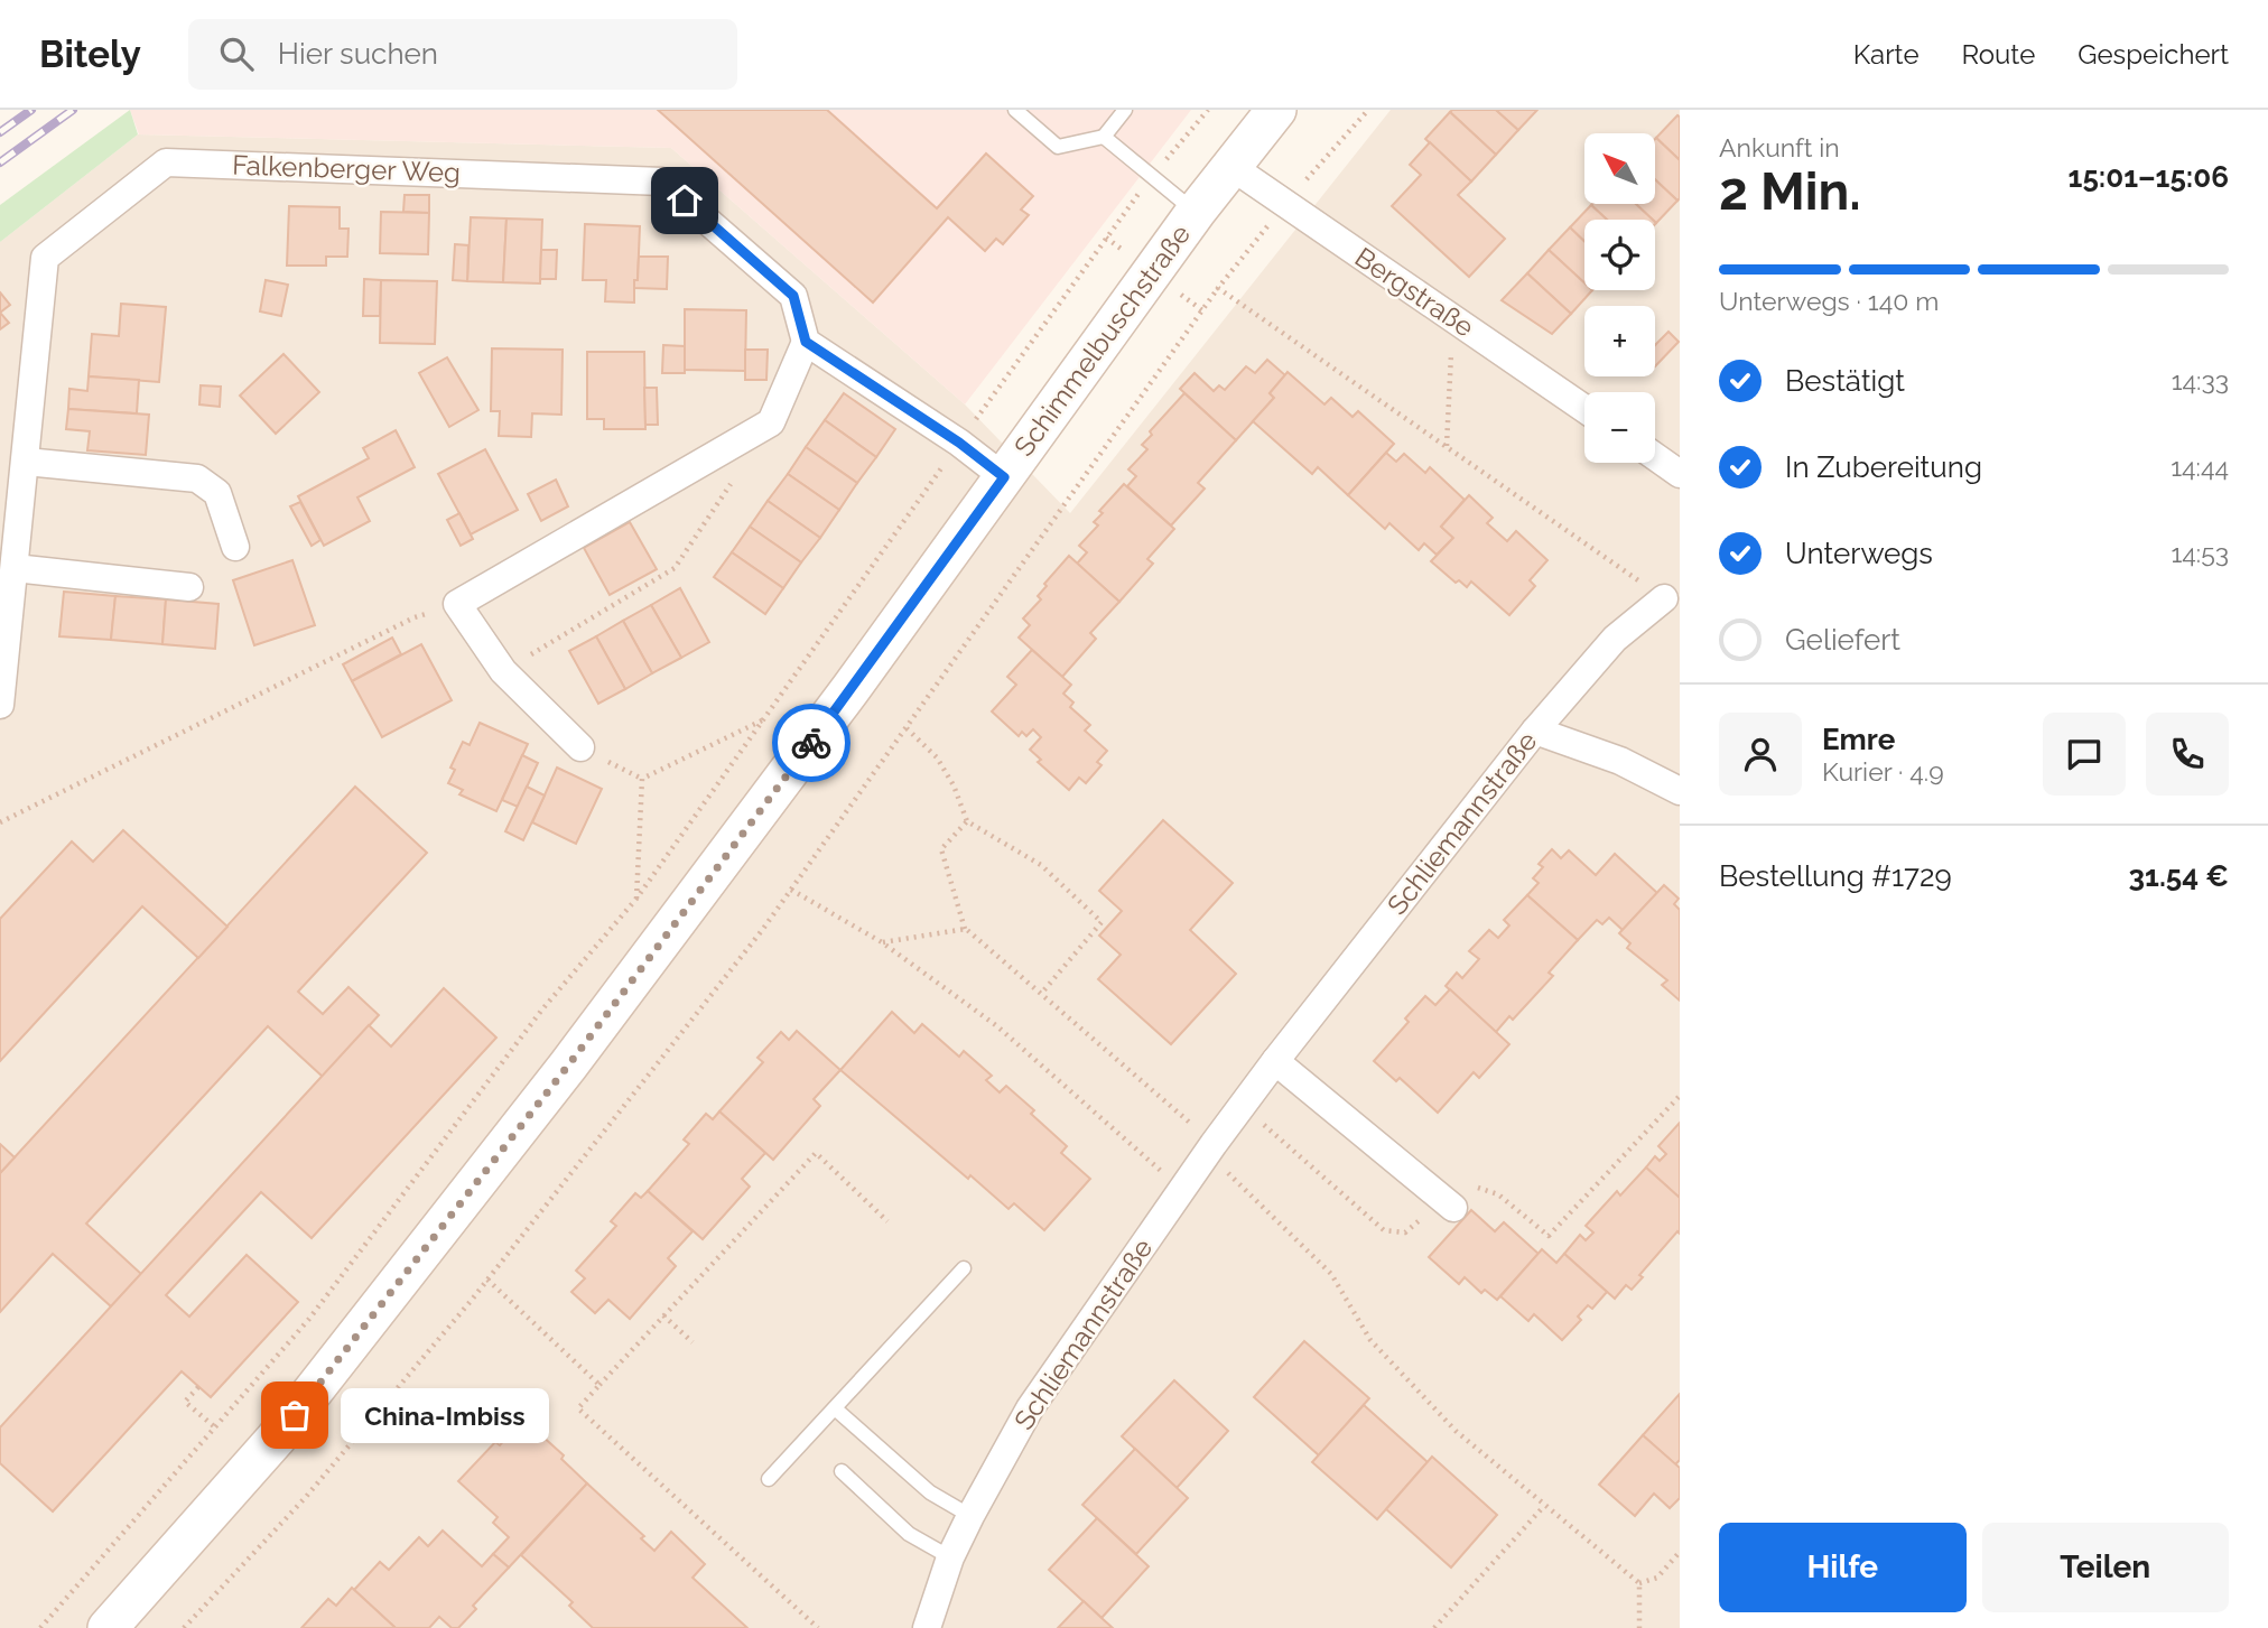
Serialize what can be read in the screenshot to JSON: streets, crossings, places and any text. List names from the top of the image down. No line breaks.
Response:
{"streets":{"main road":["Schimmelbuschstraße"],"street":["Falkenberger Weg","Bergstraße","Schliemannstraße"]},"crossings":[["Bergstraße","Schimmelbuschstraße"]],"places":["China-Imbiss"],"north":"top left","page":{"header":"Bitely","search":"Hier suchen","nav":["Karte","Route","Gespeichert"],"heading":["2 Min.","Ankunft in","15:01–15:06"],"panel":["Emre","Kurier · 4.9","Bestellung #1729","31.54 €"],"map_buttons":["+","−"],"bar":"Unterwegs · 140 m","list":[["Bestätigt","14:33"],["In Zubereitung","14:44"],["Unterwegs","14:53"],"Geliefert"],"bubble":"China-Imbiss","buttons":["Hilfe","Teilen"]}}
